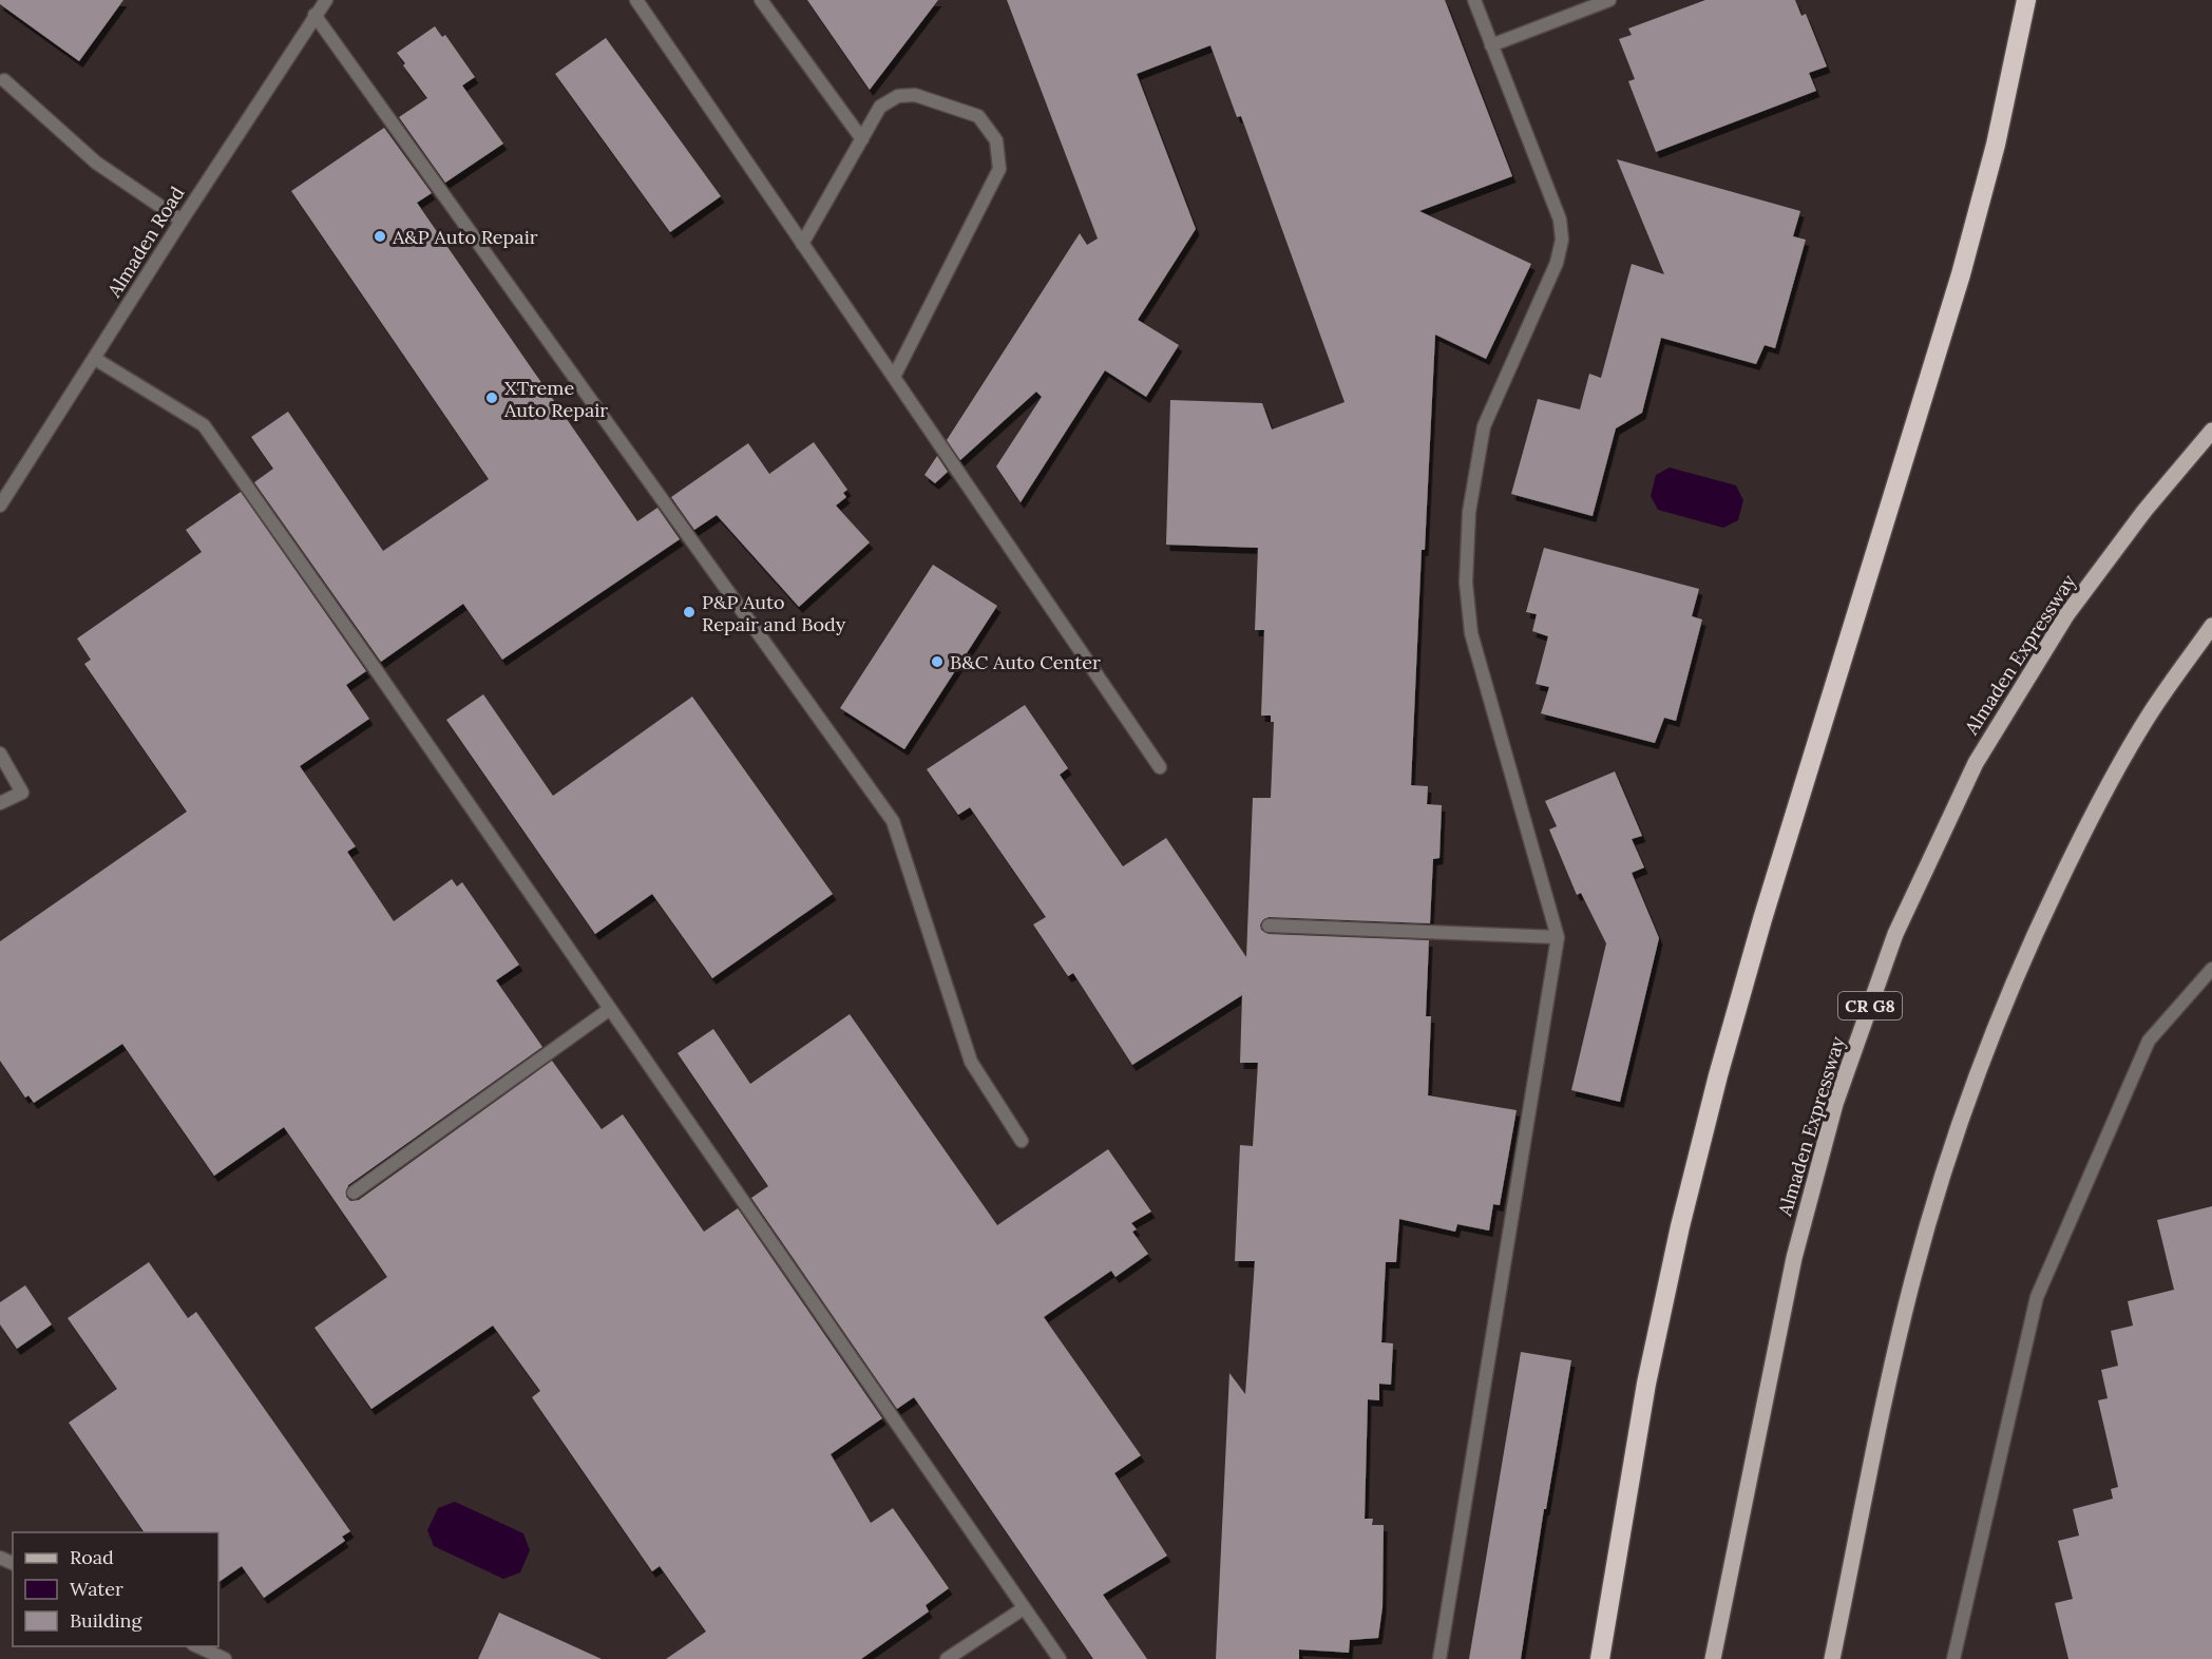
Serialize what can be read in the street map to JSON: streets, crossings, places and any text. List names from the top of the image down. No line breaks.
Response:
{"streets":{"main road":["Almaden Expressway","CR G8"],"street":["Almaden Road"]},"places":["A&P Auto Repair","XTreme Auto Repair","P&P Auto Repair and Body","B&C Auto Center"],"legend":["Road","Water","Building"]}
